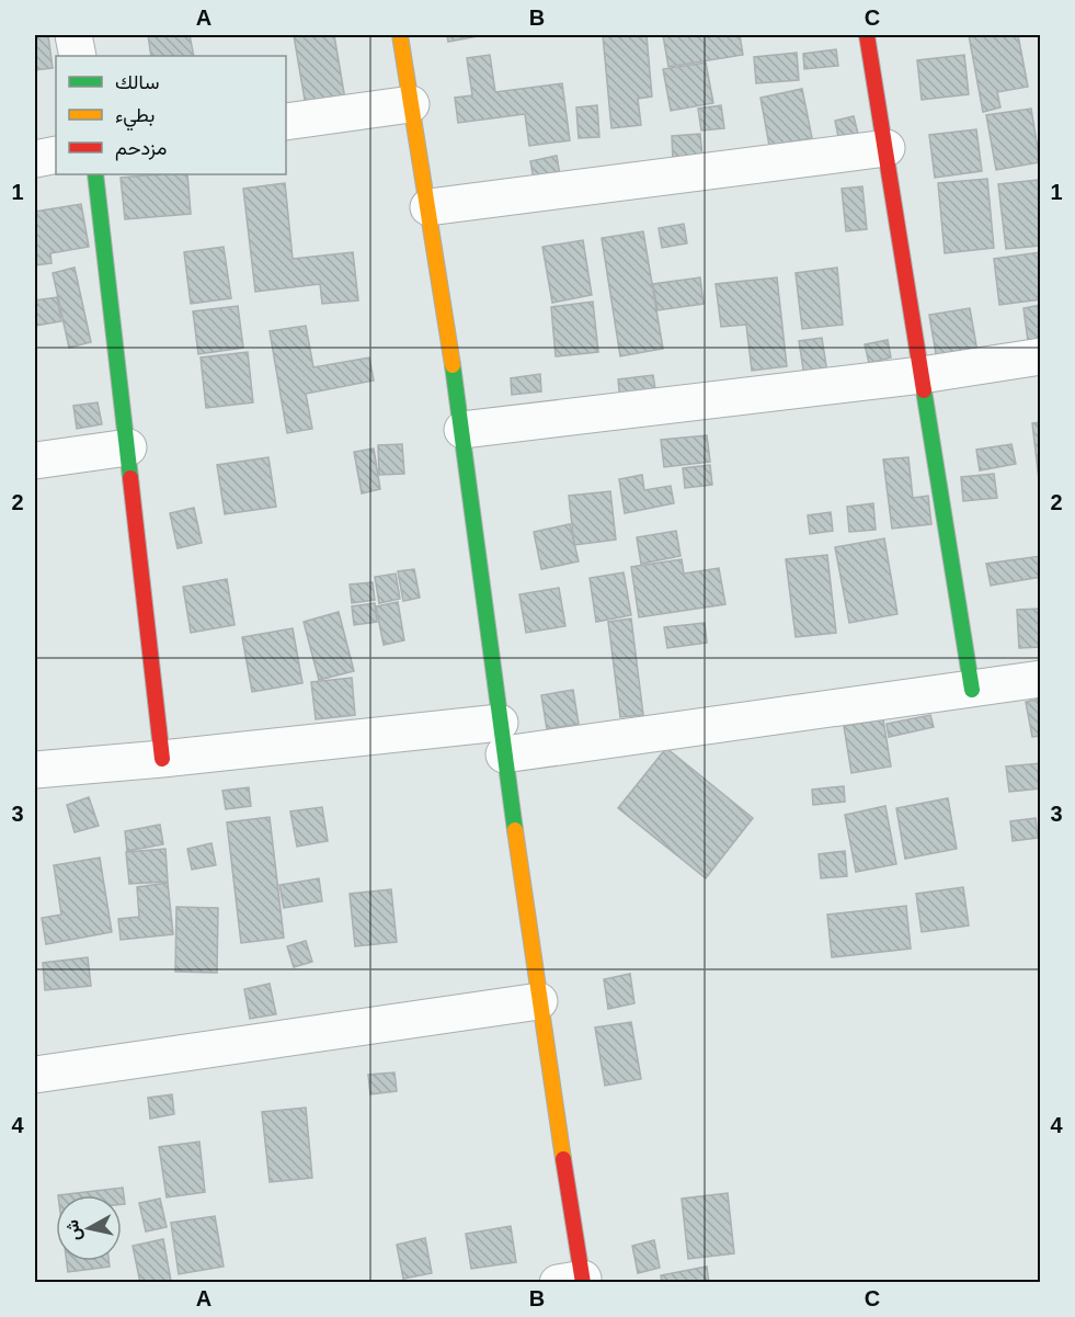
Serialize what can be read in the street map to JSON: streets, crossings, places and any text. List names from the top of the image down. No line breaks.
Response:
{"legend":["سالك","بطيء","مزدحم"],"north":"left","grid":{"columns":["A","B","C"],"rows":["1","2","3","4"]}}
